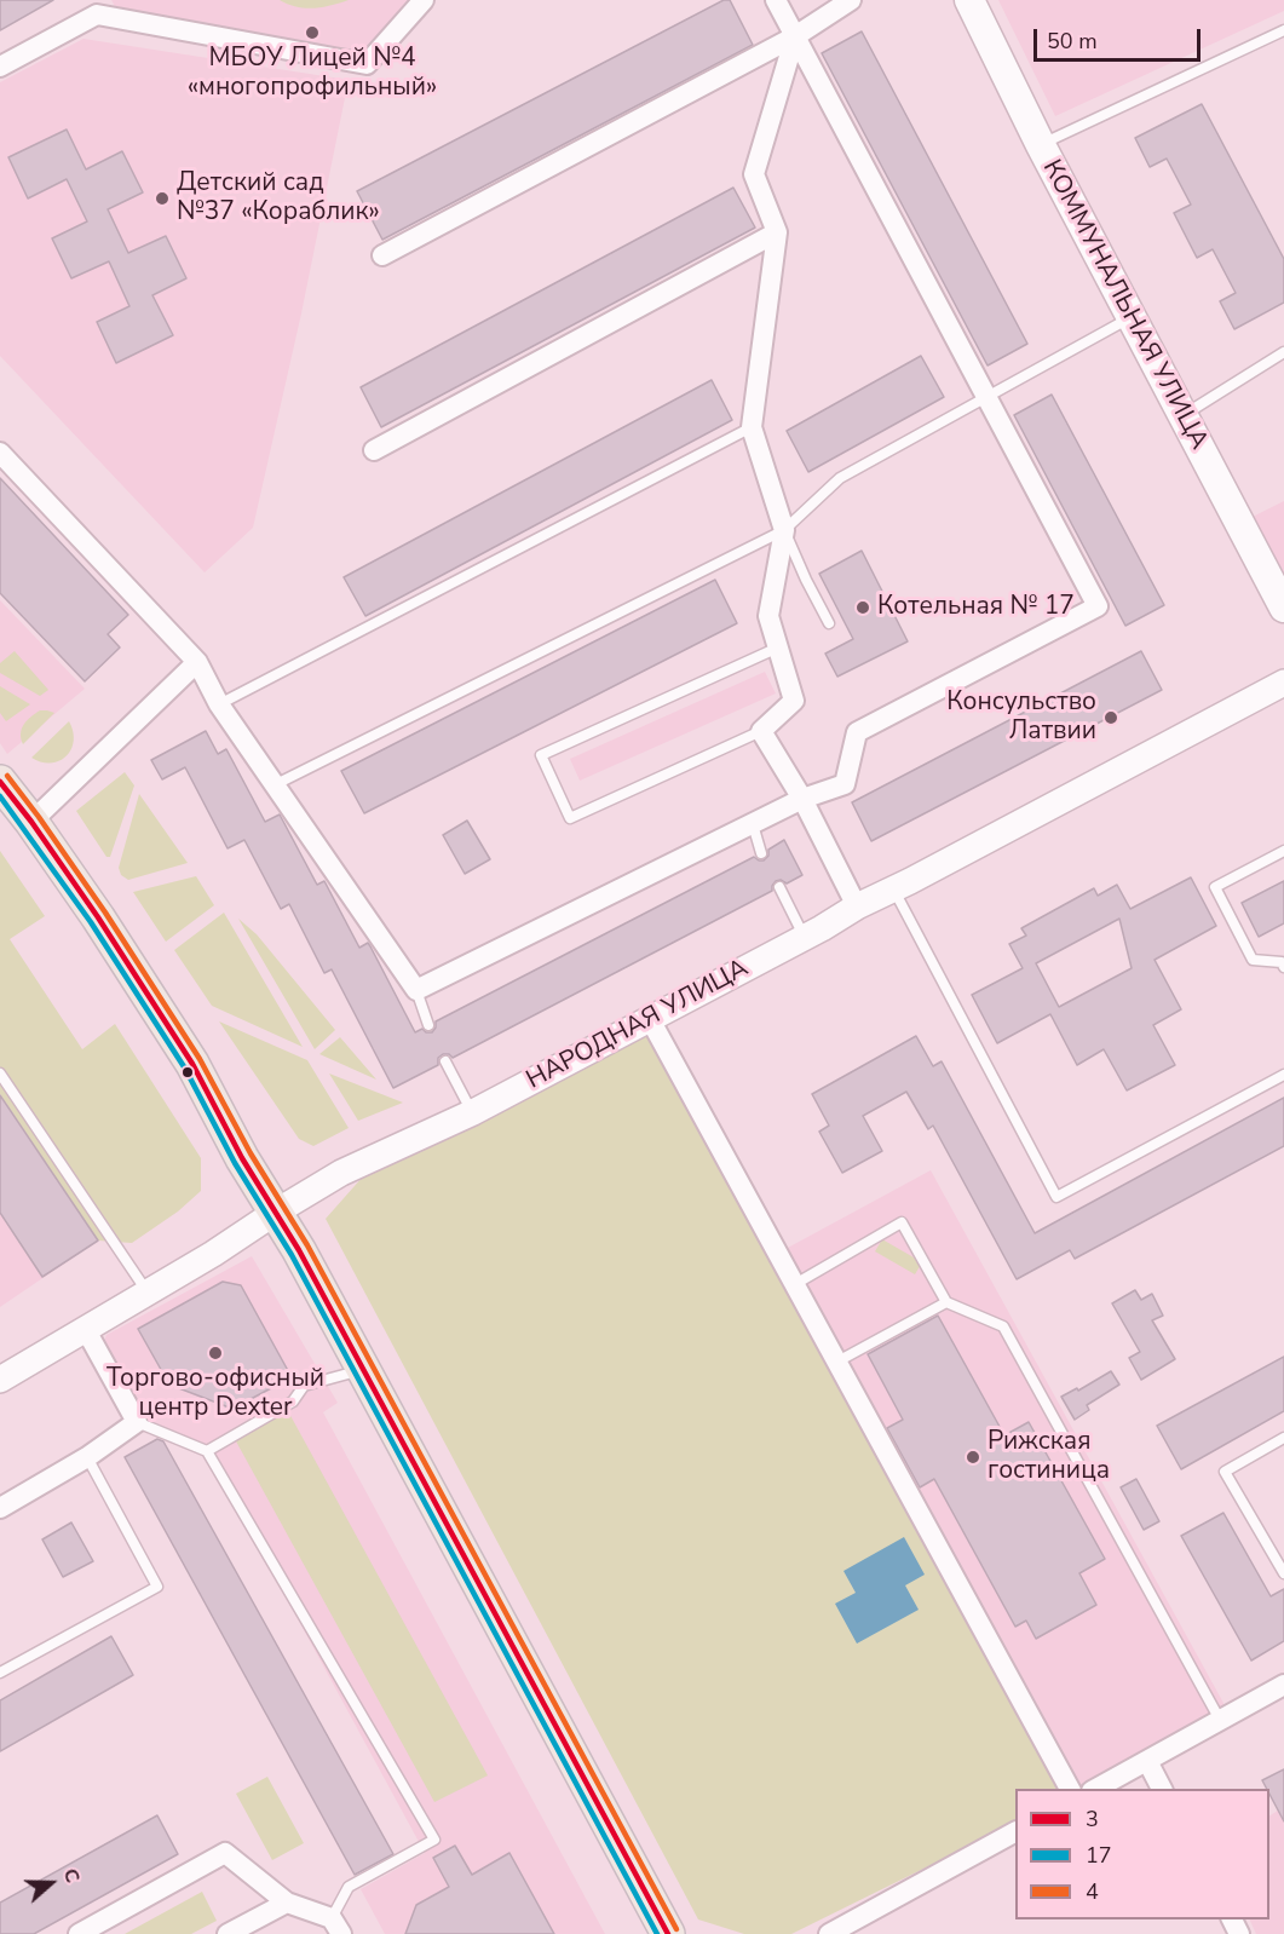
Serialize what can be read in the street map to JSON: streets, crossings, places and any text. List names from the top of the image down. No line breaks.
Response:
{"streets":{"main road":["КОММУНАЛЬНАЯ УЛИЦА"],"street":["НАРОДНАЯ УЛИЦА"]},"places":["МБОУ Лицей №4 «многопрофильный»","Детский сад №37 «Кораблик»","Котельная № 17","Консульство Латвии","Торгово-офисный центр Dexter","Рижская гостиница"],"lines":["transit line 4","transit line 3","transit line 17"],"legend":["3","17","4"],"scale_bar":"50 m","north":"right"}
